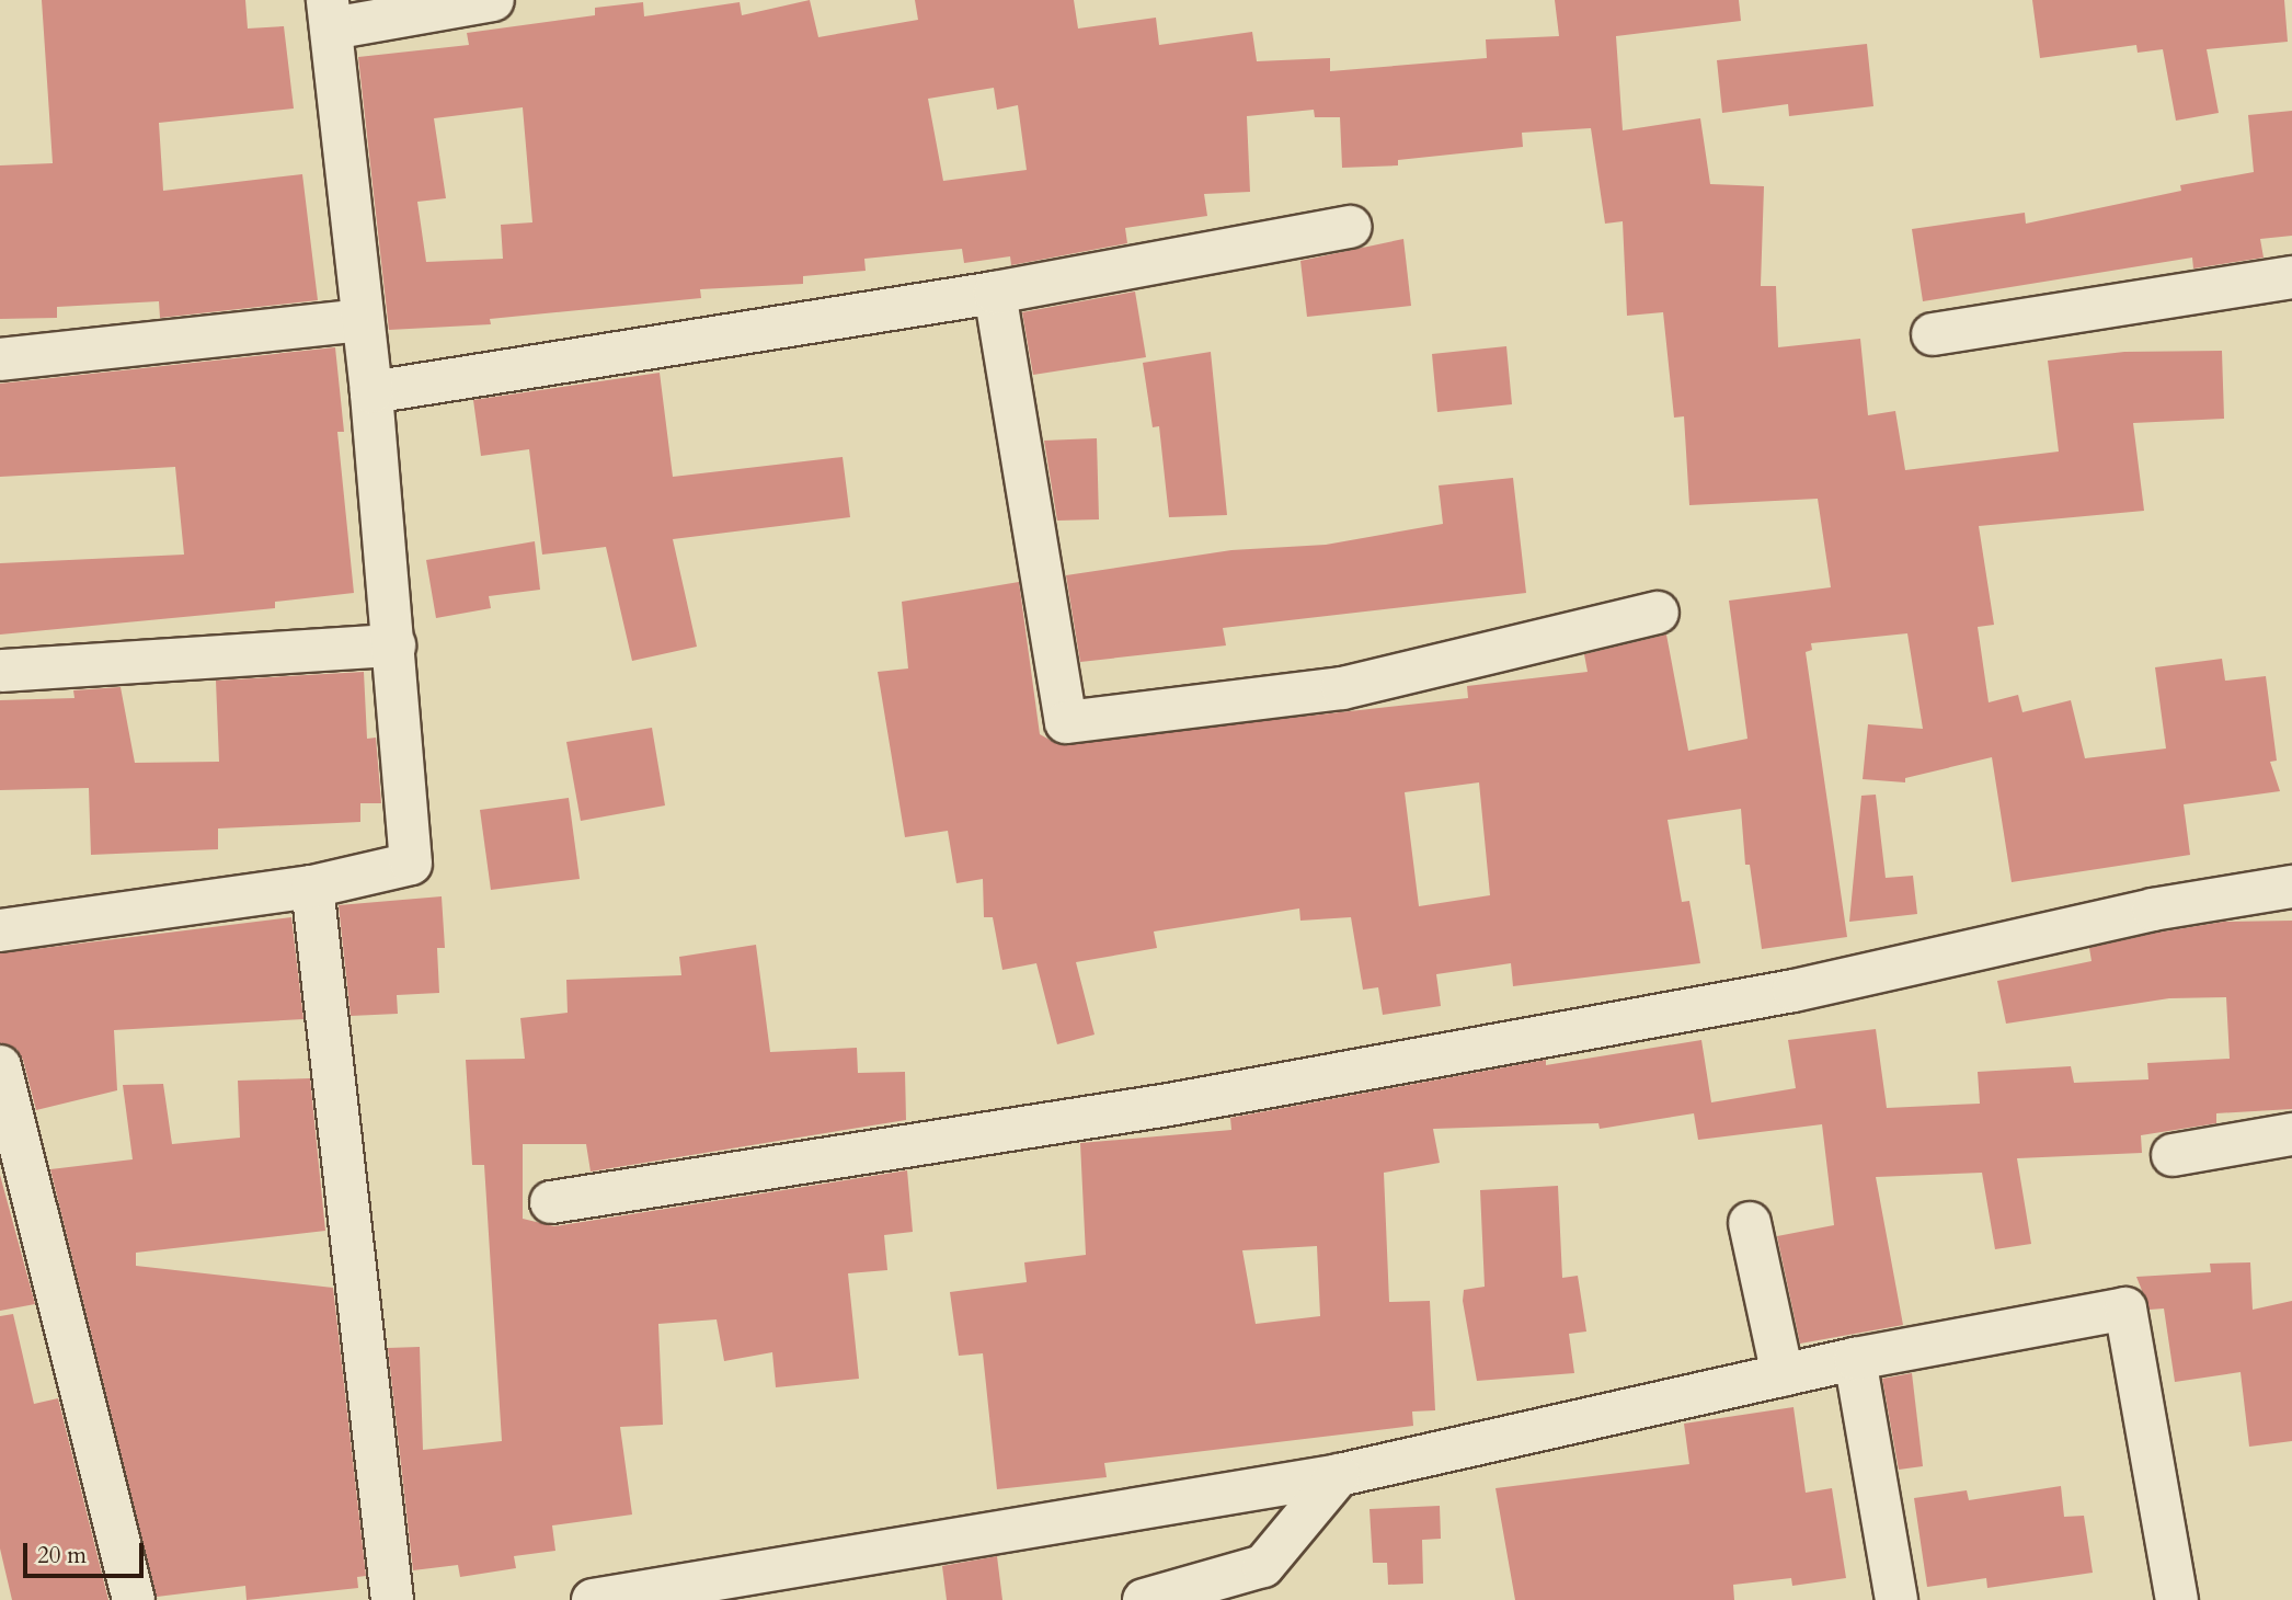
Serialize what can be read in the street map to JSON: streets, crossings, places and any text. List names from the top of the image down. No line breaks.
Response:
{"scale_bar":"20 m"}
